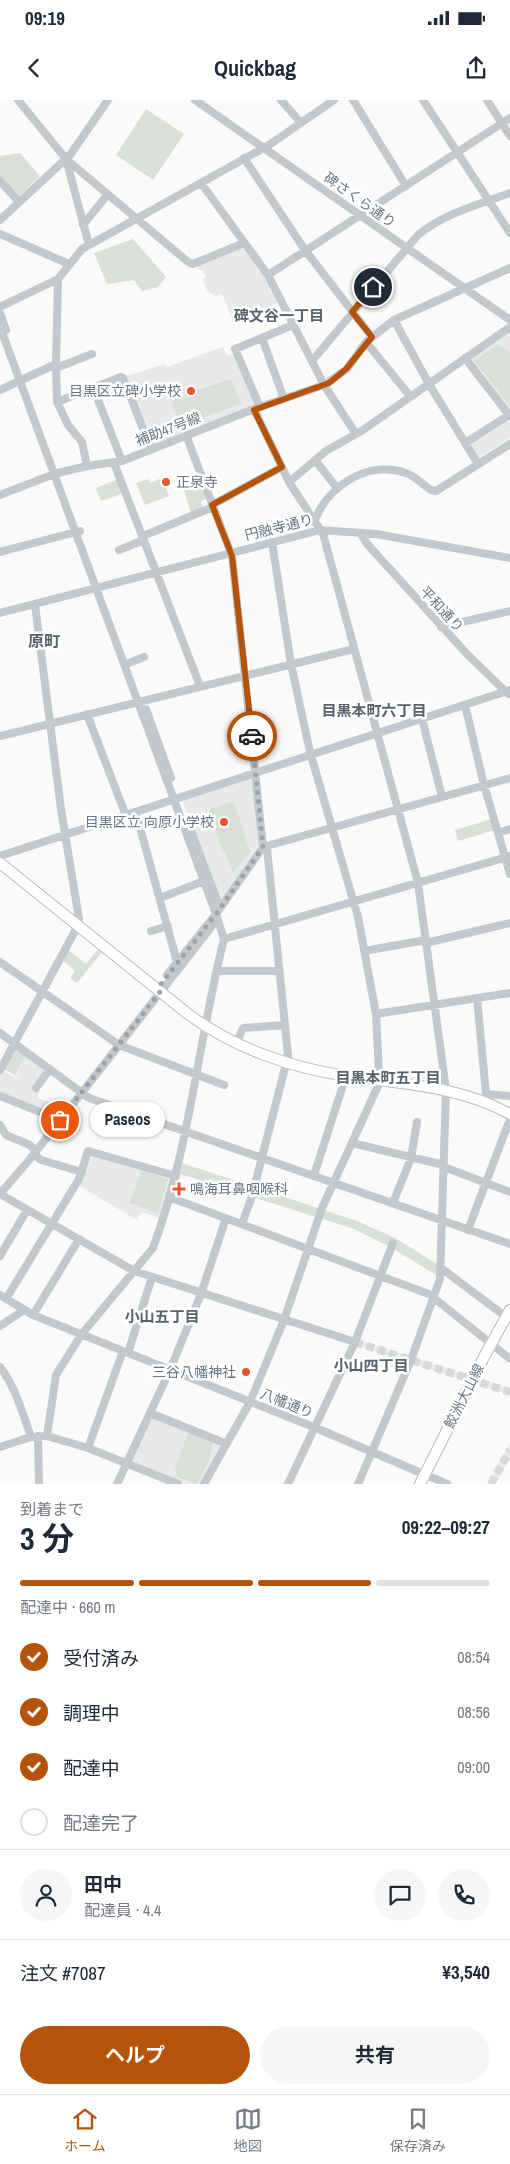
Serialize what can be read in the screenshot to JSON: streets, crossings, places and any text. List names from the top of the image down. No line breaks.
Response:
{"streets":{"main road":["鮫洲大山線"],"street":["碑さくら通り","補助47号線","円融寺通り","平和通り","八幡通り"]},"crossings":[["碑さくら通り","補助47号線"],["円融寺通り","平和通り"],["鮫洲大山線","八幡通り"]],"districts":["碑文谷一丁目","原町","目黒本町六丁目","目黒本町五丁目","小山五丁目","小山四丁目"],"places":{"other":["目黒区立碑小学校","正泉寺","目黒区立 向原小学校","Paseos","三谷八幡神社"],"health":["鳴海耳鼻咽喉科"]},"page":{"status":"09:19","header":"Quickbag","bubble":"Paseos","heading":["3 分","到着まで","09:22–09:27"],"panel":["田中","配達員 · 4.4","注文 #7087","¥3,540"],"bar":"配達中 · 660 m","list":[["受付済み","08:54"],["調理中","08:56"],["配達中","09:00"],"配達完了"],"buttons":["ヘルプ","共有"],"tabs":["ホーム","地図","保存済み"]}}
